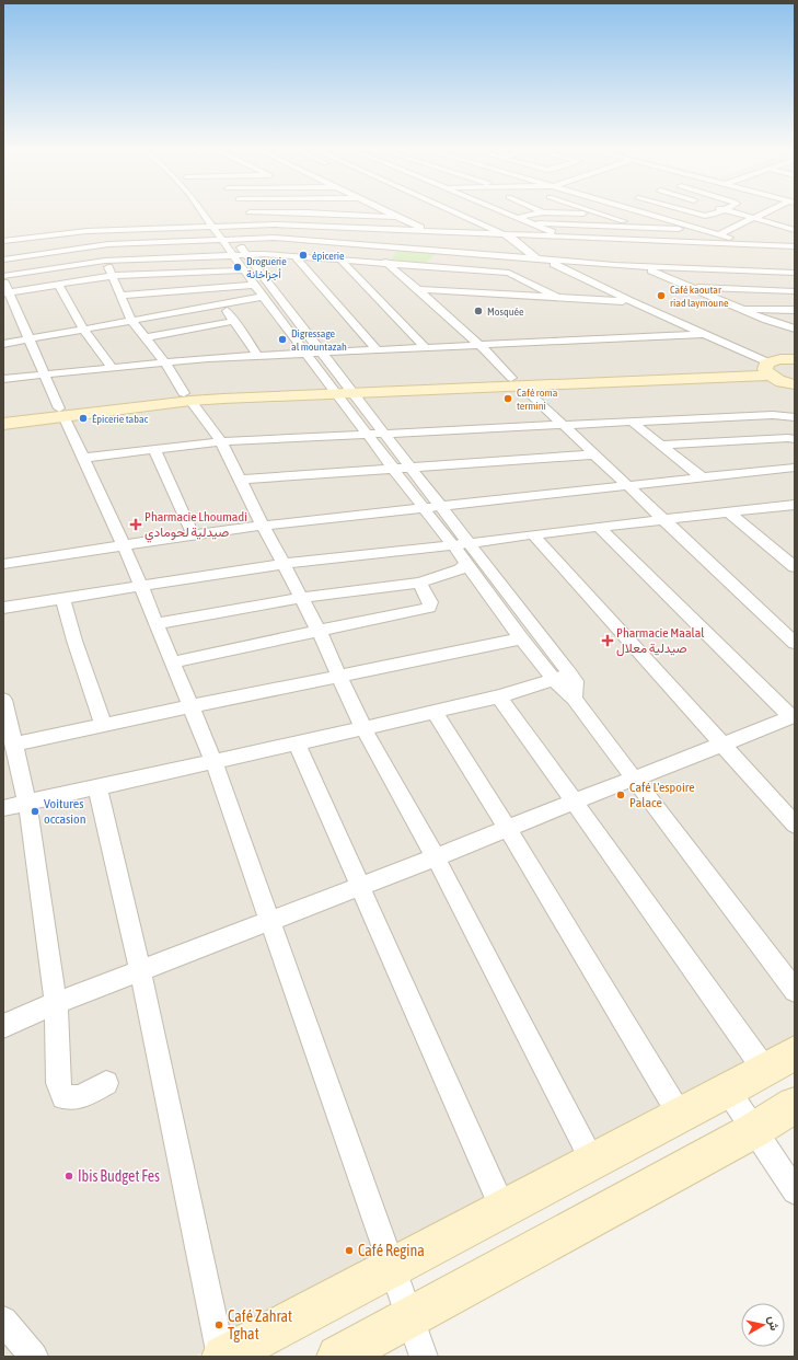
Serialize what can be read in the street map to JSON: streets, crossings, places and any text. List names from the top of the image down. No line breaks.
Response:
{"places":{"other":["épicerie","Droguerie أجزاخانة","Café kaoutar riad laymoune","Mosquée","Digressage al mountazah","Café roma termini","Épicerie tabac","Café L'espoire Palace","Voitures occasion","Ibis Budget Fes","Café Regina","Café Zahrat Tghat"],"health":["Pharmacie Lhoumadi صيدلية لحومادي","Pharmacie Maalal صيدلية معلال"]},"north":"right"}
